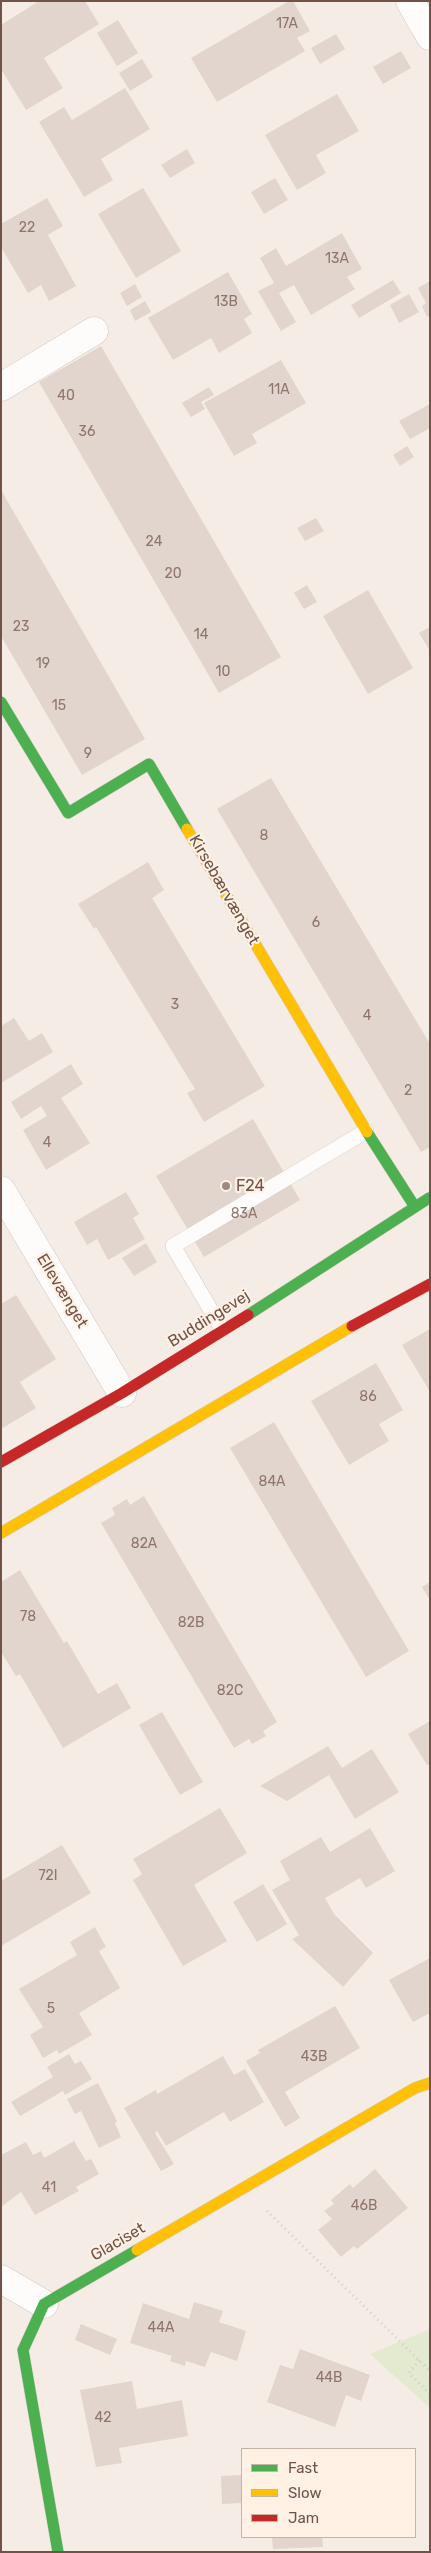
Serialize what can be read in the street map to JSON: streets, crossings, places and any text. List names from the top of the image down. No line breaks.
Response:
{"streets":{"street":["Kirsebærvænget","Ellevænget","Buddingevej","Glaciset"]},"crossings":[["Kirsebærvænget","Buddingevej"],["Ellevænget","Buddingevej"]],"places":["F24"],"house_numbers":["17A","22","13A","13B","11A","40","36","24","20","23","14","19","10","15","9","8","6","3","4","2","4","83A","86","84A","82A","78","82B","82C","72I","5","43B","41","46B","44A","44B","42"],"legend":["Fast","Slow","Jam"]}
